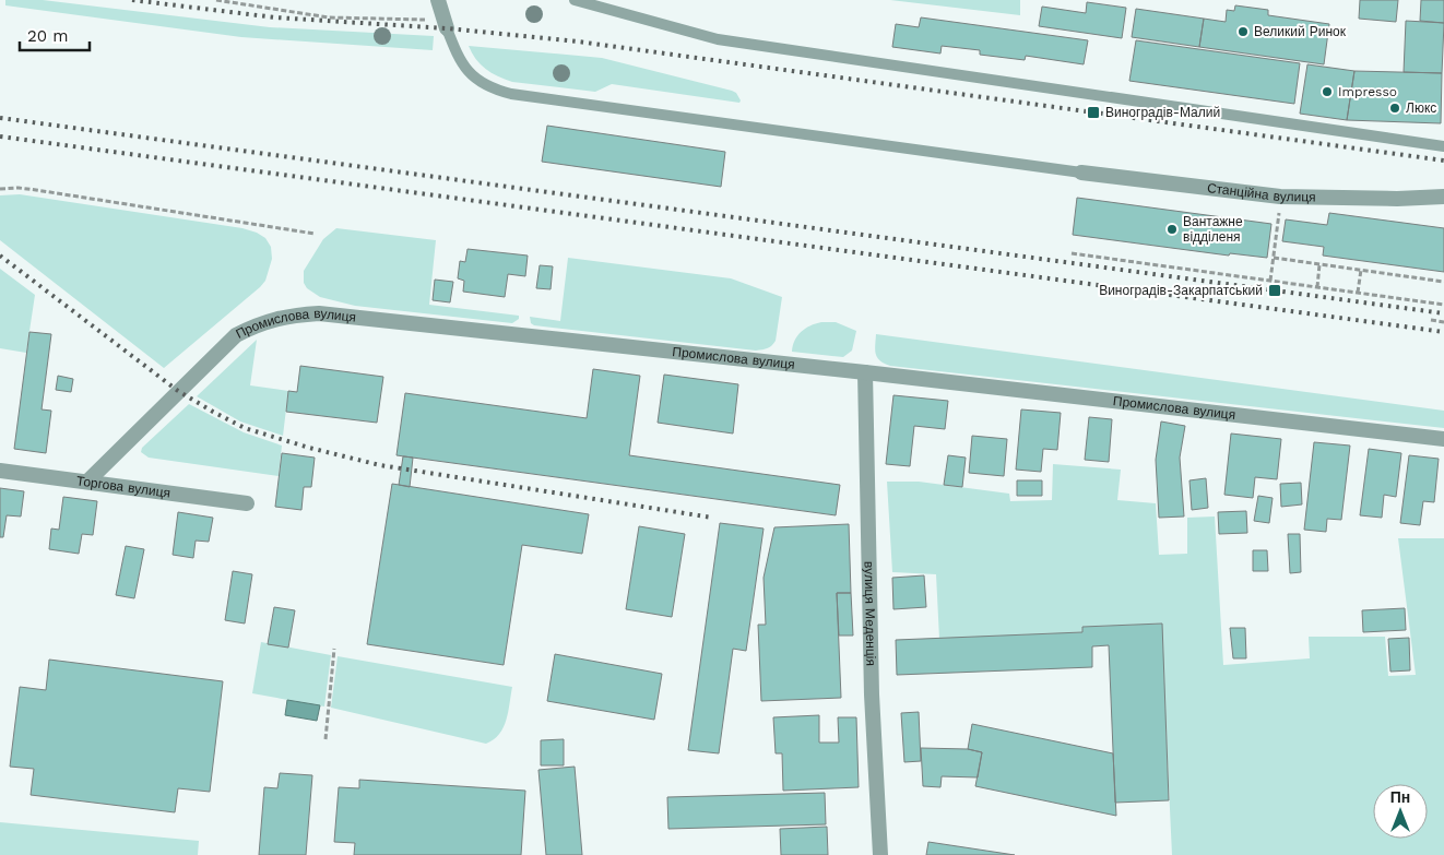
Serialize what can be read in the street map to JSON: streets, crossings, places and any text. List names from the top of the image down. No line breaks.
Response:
{"streets":{"street":["Станційна вулиця","Промислова вулиця","Торгова вулиця","вулиця Меденція"]},"crossings":[["Промислова вулиця","Торгова вулиця"],["Промислова вулиця","вулиця Меденція"]],"places":{"other":["Великий Ринок","Impresso","Люкс","Вантажне відділеня"],"transit":["Виноградів-Малий","Виноградів-Закарпатський"]},"scale_bar":"20 m","north":"top"}
